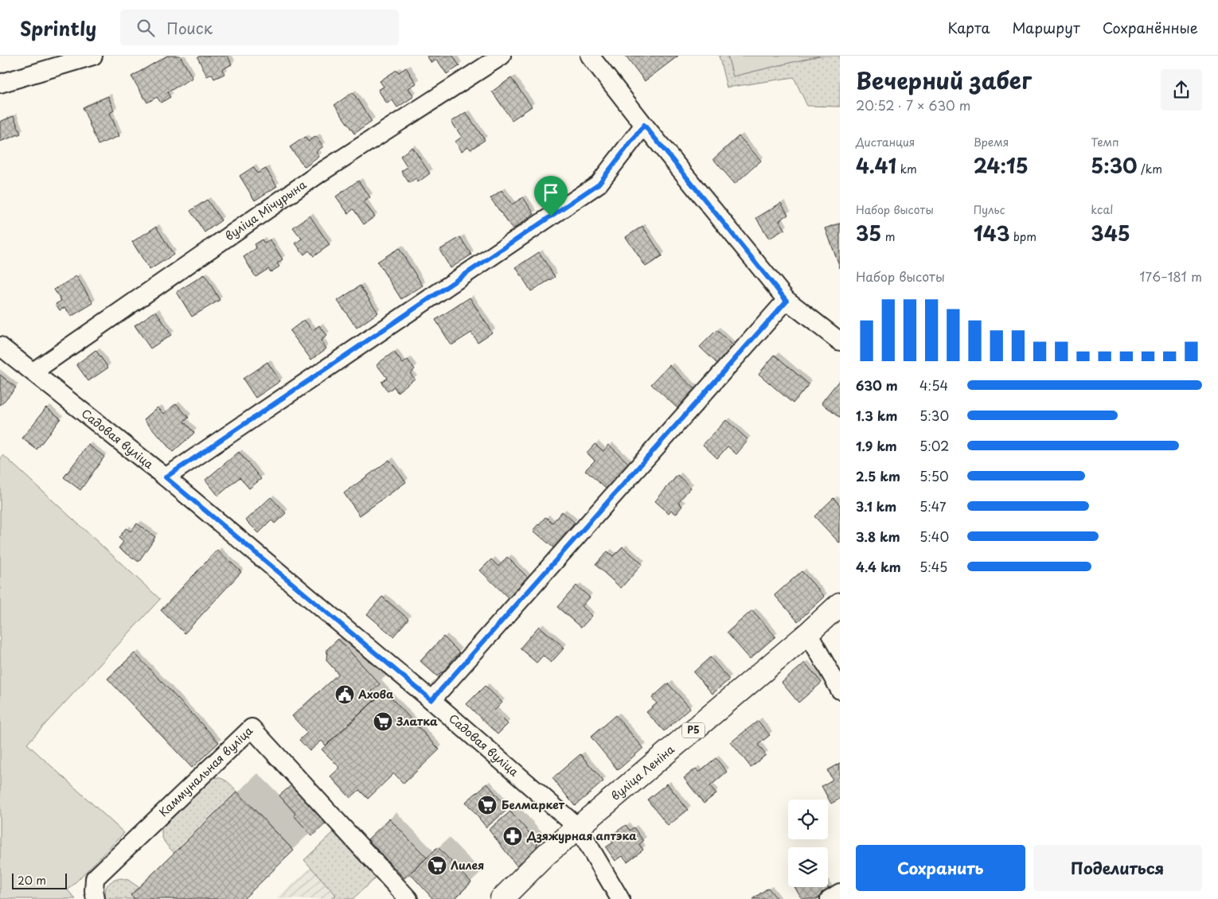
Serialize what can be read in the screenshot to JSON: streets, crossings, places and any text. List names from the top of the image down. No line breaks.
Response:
{"streets":{"main road":["Р5","вуліца Леніна"],"street":["вуліца Мічурына","Садовая вуліца","Каммунальная вуліца"]},"crossings":[["вуліца Мічурына","Садовая вуліца"],["Садовая вуліца","вуліца Леніна"]],"places":{"public building":["Ахова"],"supermarket":["Златка","Белмаркет","Лилея"],"pharmacy":["Дзяжурная аптэка"]},"scale_bar":"20 m","page":{"header":"Sprintly","search":"Поиск","nav":["Карта","Маршрут","Сохранённые"],"heading":["Вечерний забег","20:52 · 7 × 630 m"],"stats":[["Дистанция","4.41 km"],["Время","24:15"],["Темп","5:30 /km"],["Набор высоты","35 m"],["Пульс","143 bpm"],["kcal","345"]],"chart":["Набор высоты","176–181 m"],"list":[{"name":"630 m","note":"4:54"},{"name":"1.3 km","note":"5:30"},{"name":"1.9 km","note":"5:02"},{"name":"2.5 km","note":"5:50"},{"name":"3.1 km","note":"5:47"},{"name":"3.8 km","note":"5:40"},{"name":"4.4 km","note":"5:45"}],"buttons":["Сохранить","Поделиться"],"scale":"20 m"}}
